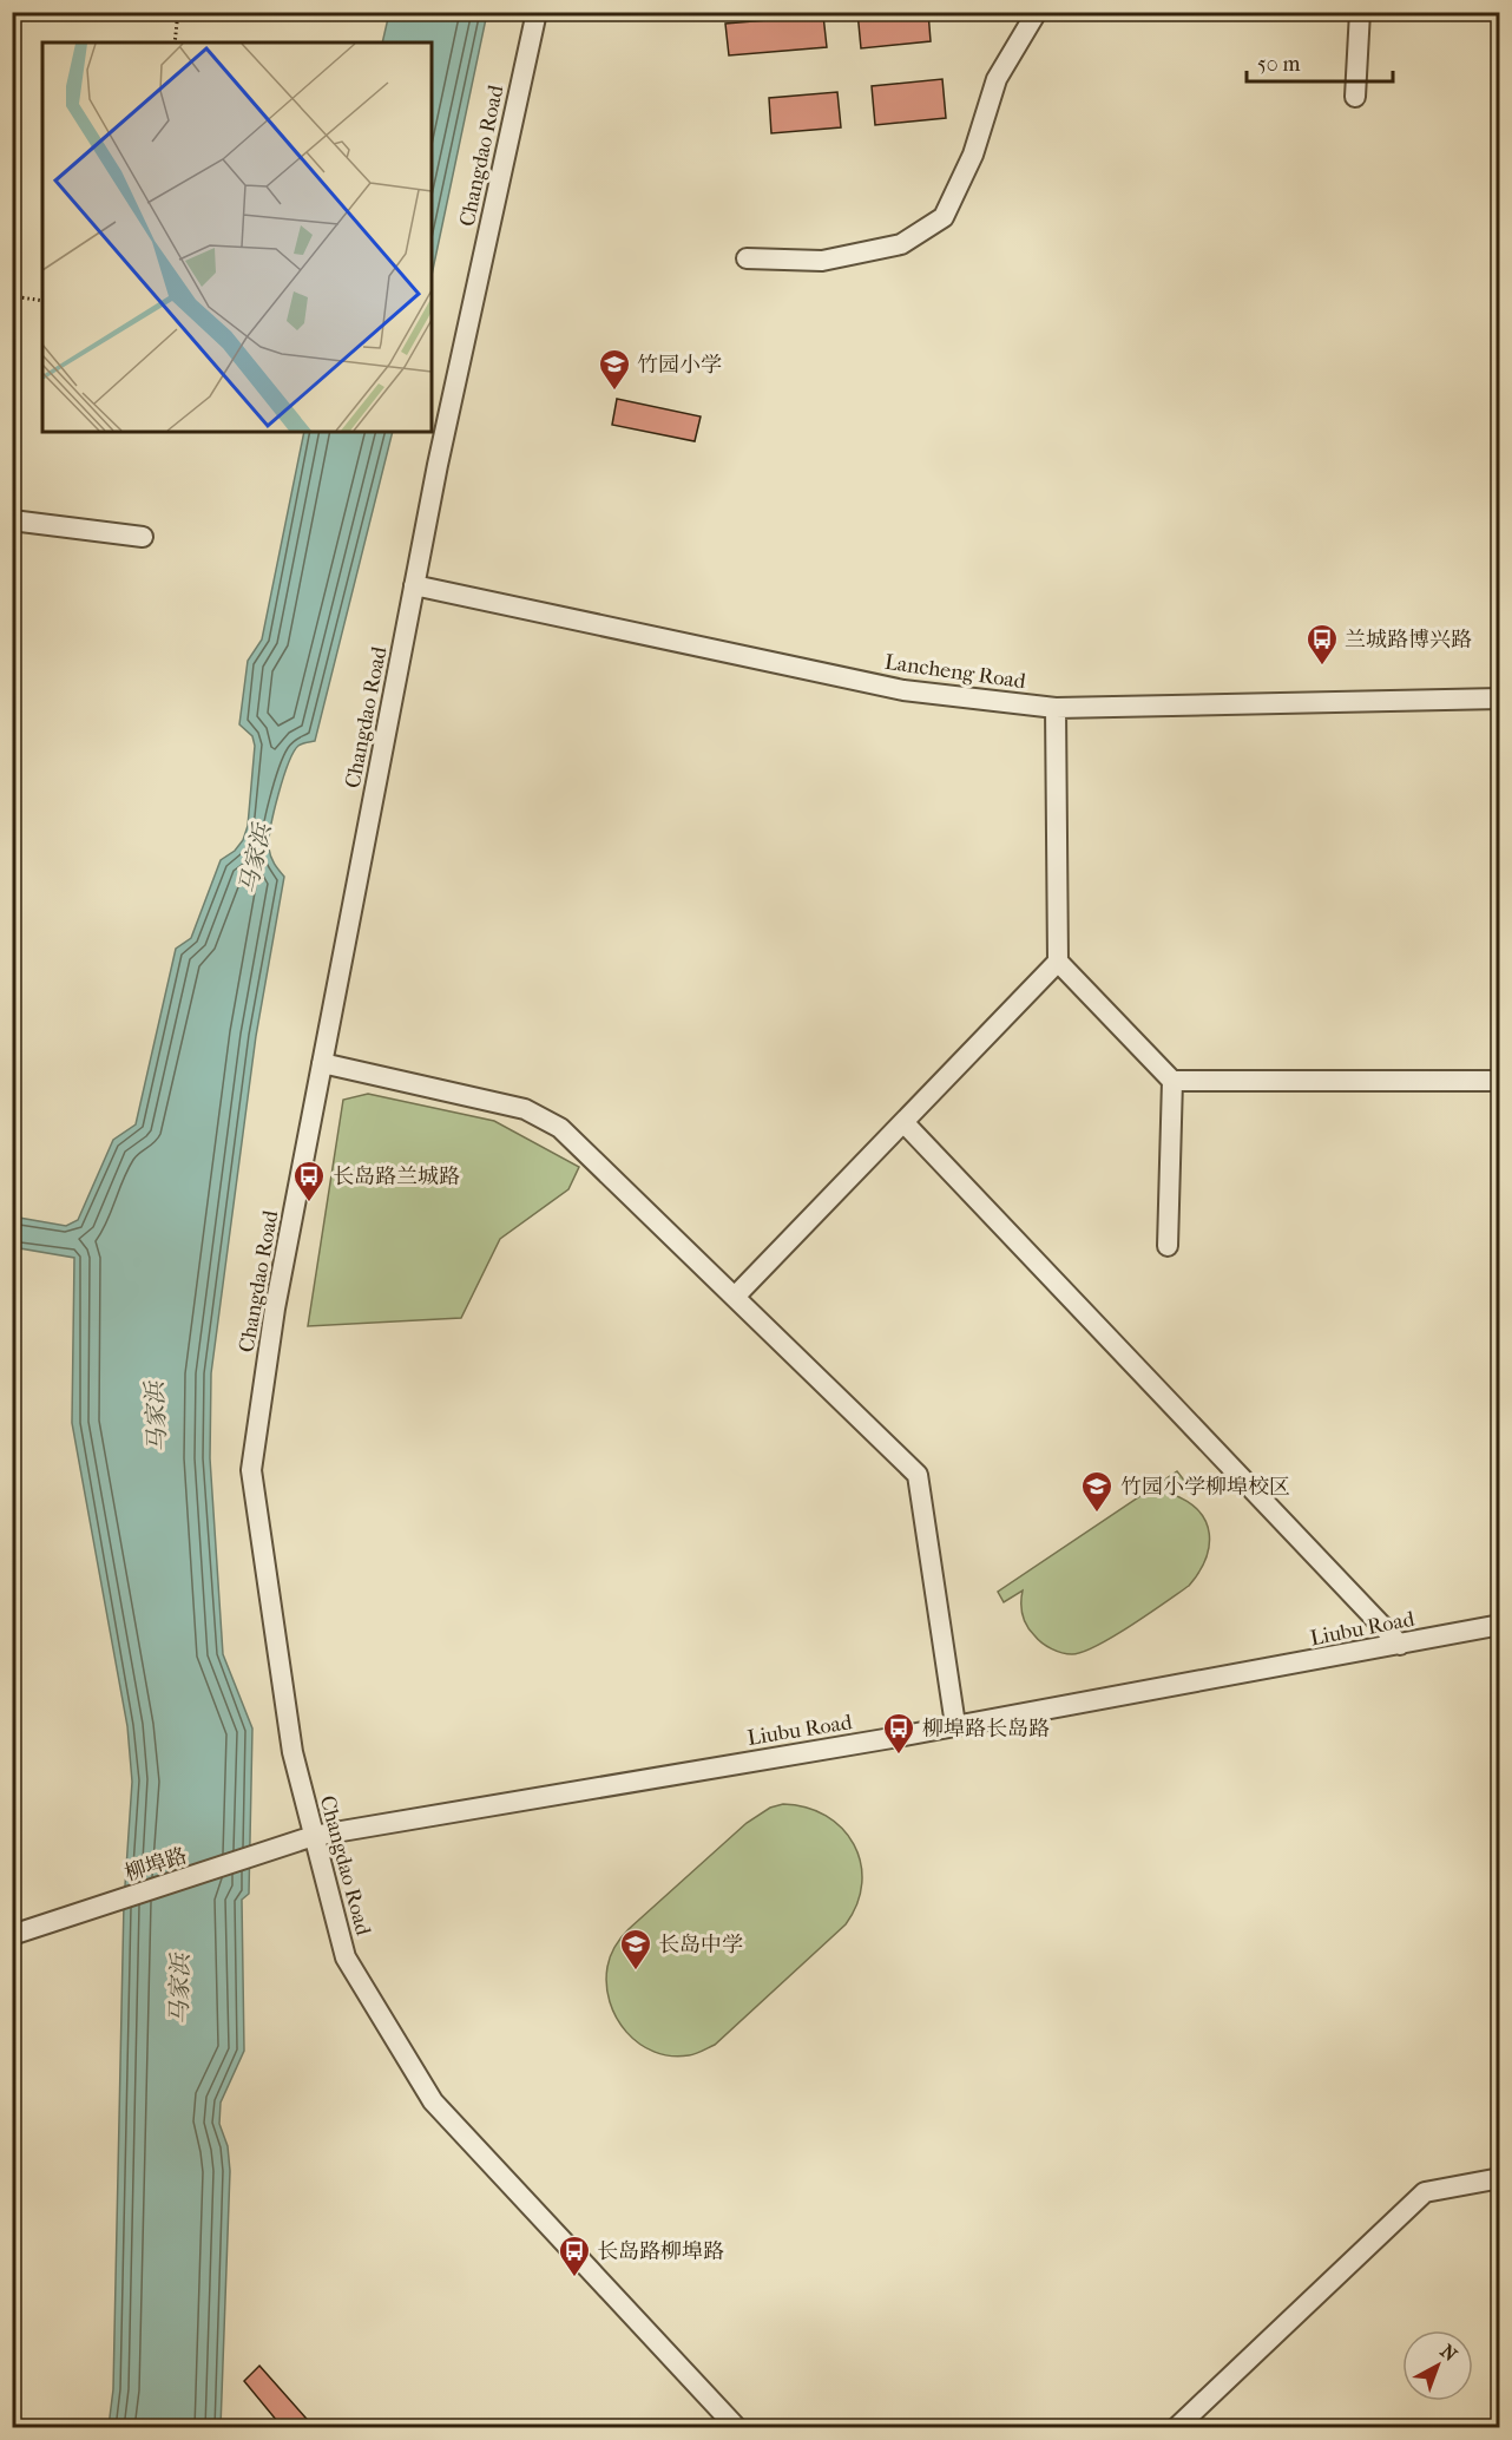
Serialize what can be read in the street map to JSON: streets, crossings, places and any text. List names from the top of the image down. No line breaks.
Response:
{"streets":{"street":["Changdao Road","Lancheng Road","Liubu Road","柳埠路"]},"crossings":[["Changdao Road","Lancheng Road"],["Changdao Road","Liubu Road"],["Changdao Road","柳埠路"],["Liubu Road","柳埠路"]],"water":["马家浜"],"places":{"school or university":["竹园小学","竹园小学柳埠校区","长岛中学"],"bus stop":["兰城路博兴路","长岛路兰城路","柳埠路长岛路","长岛路柳埠路"]},"scale_bar":"50 m","north":"top right"}
